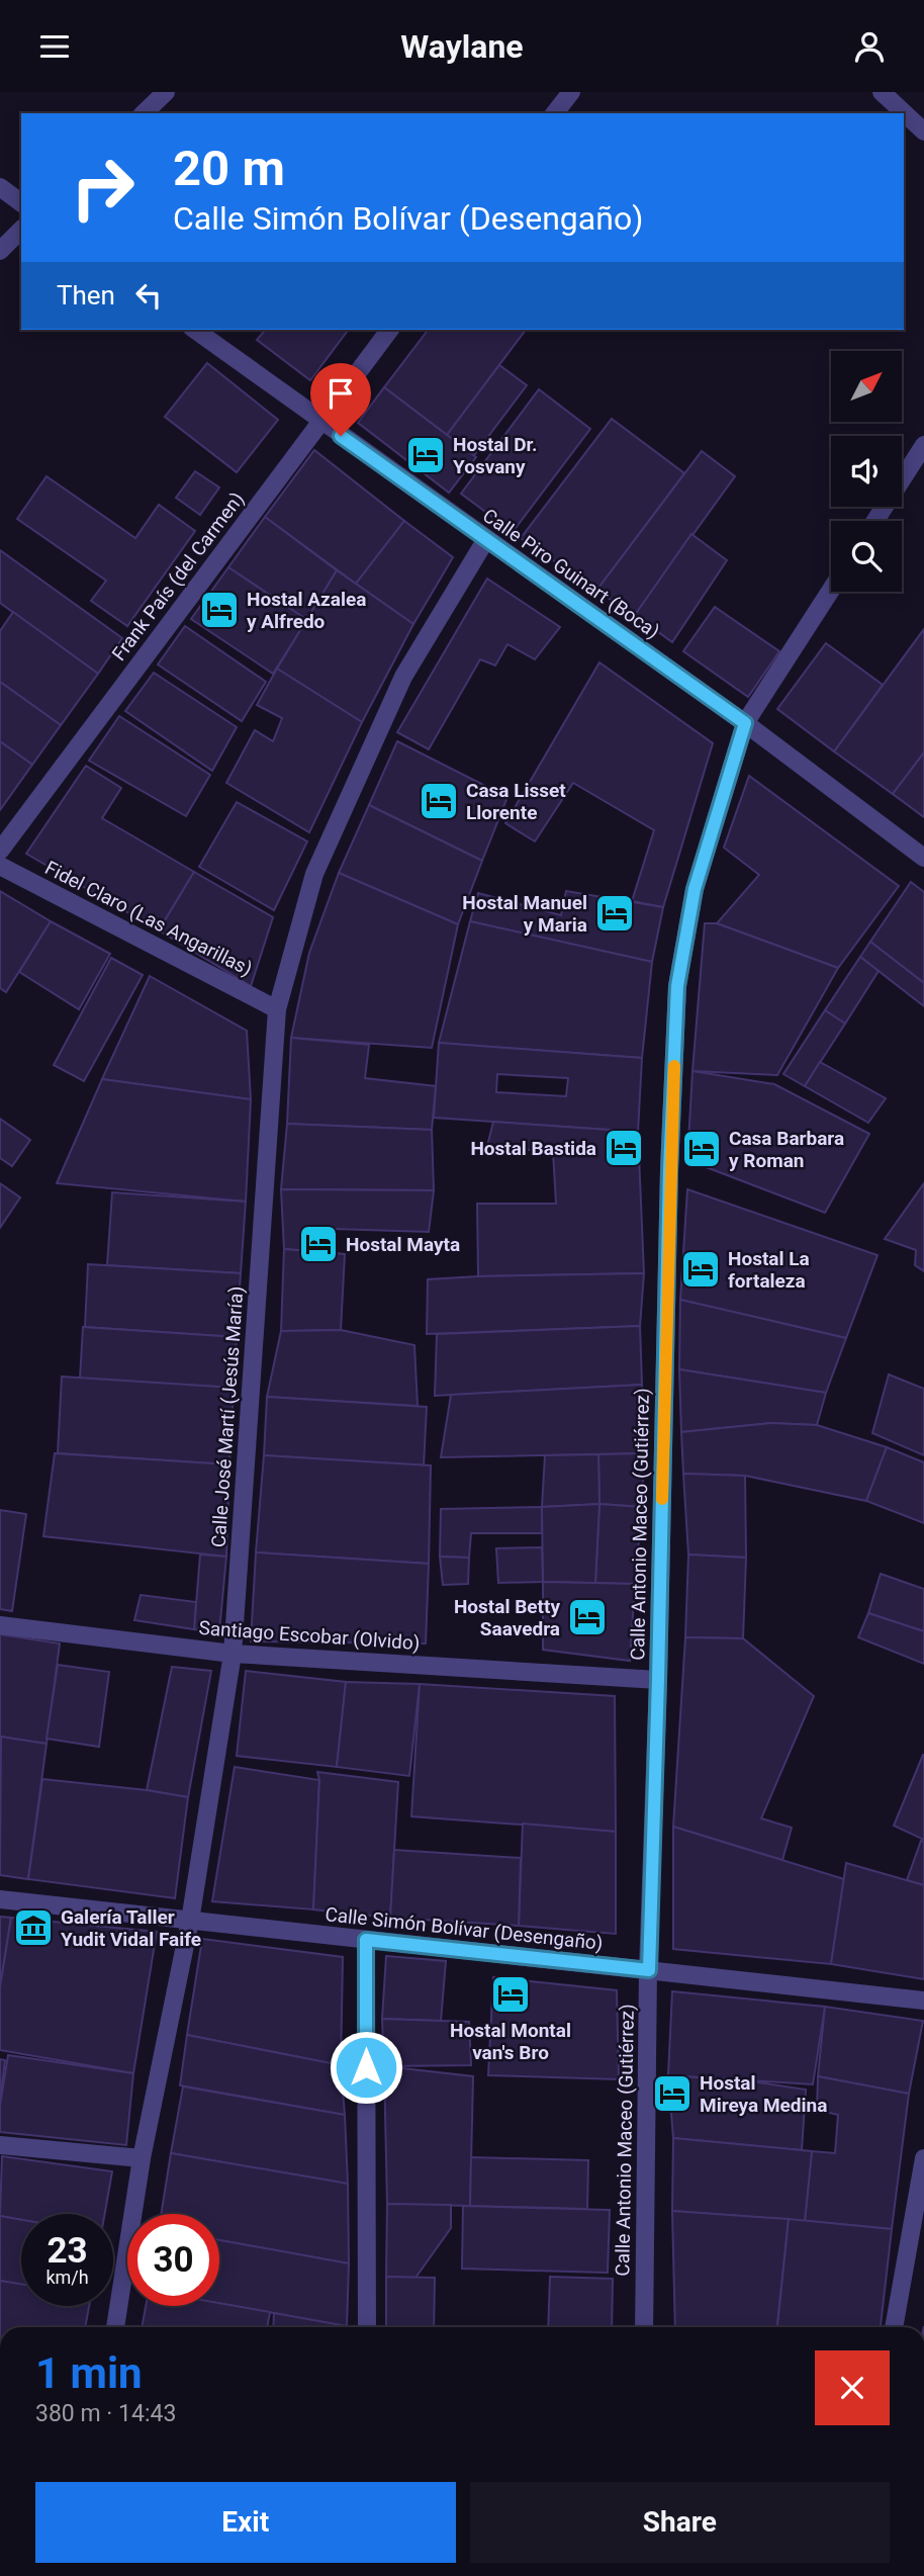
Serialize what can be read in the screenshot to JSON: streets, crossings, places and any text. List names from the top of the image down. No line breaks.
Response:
{"streets":{"street":["Calle Piro Guinart (Boca)","Frank País (del Carmen)","Fidel Claro (Las Angarillas)","Calle José Martí (Jesús María)","Calle Antonio Maceo (Gutiérrez)","Santiago Escobar (Olvido)","Calle Simón Bolívar (Desengaño)"]},"crossings":[["Calle Piro Guinart (Boca)","Frank País (del Carmen)"],["Calle Piro Guinart (Boca)","Calle José Martí (Jesús María)"],["Calle Piro Guinart (Boca)","Calle Antonio Maceo (Gutiérrez)"],["Fidel Claro (Las Angarillas)","Calle José Martí (Jesús María)"],["Calle José Martí (Jesús María)","Santiago Escobar (Olvido)"],["Calle José Martí (Jesús María)","Calle Simón Bolívar (Desengaño)"],["Calle Antonio Maceo (Gutiérrez)","Santiago Escobar (Olvido)"],["Calle Antonio Maceo (Gutiérrez)","Calle Simón Bolívar (Desengaño)"]],"places":{"hotel":["Hostal Dr. Yosvany","Hostal Azalea y Alfredo","Casa Lisset Llorente","Hostal Manuel y Maria","Hostal Bastida","Casa Barbara y Roman","Hostal Mayta","Hostal La fortaleza","Hostal Betty Saavedra","Hostal Montal van's Bro","Hostal Mireya Medina"],"museum":["Galería Taller Yudit Vidal Faife"]},"north":"top right","page":{"header":"Waylane","turn":["20 m","Calle Simón Bolívar (Desengaño)"],"then":"Then","speed":"23 km/h","limit":"30","heading":["1 min","380 m · 14:43"],"buttons":["Exit","Share"]}}
